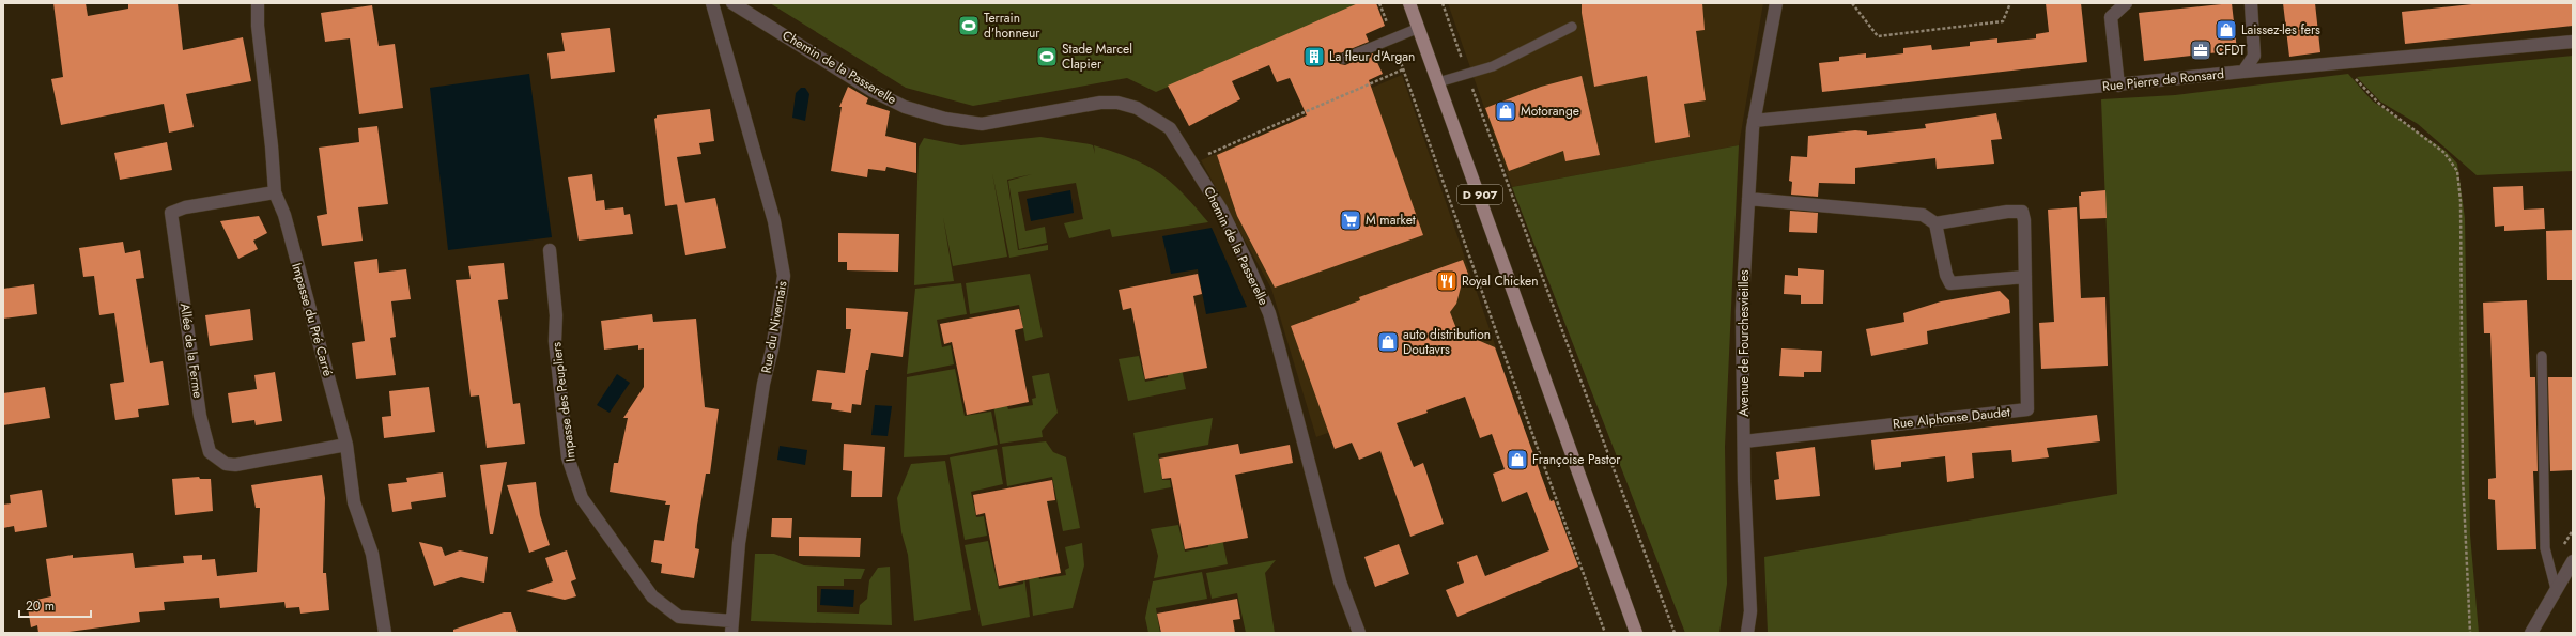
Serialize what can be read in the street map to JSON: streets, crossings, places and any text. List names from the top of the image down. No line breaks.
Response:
{"streets":{"main road":["D 907"],"street":["Chemin de la Passerelle","Rue Pierre de Ronsard","Impasse du Pré Carré","Rue du Nivernais","Avenue de Fourchesvieilles","Allée de la Ferme","Impasse des Peupliers","Rue Alphonse Daudet"]},"crossings":[["Rue Pierre de Ronsard","Avenue de Fourchesvieilles"],["Impasse du Pré Carré","Allée de la Ferme"],["Rue du Nivernais","Impasse des Peupliers"],["Avenue de Fourchesvieilles","Rue Alphonse Daudet"]],"places":{"sports":["Terrain d'honneur","Stade Marcel Clapier"],"shop":["Laissez-les fers","Motorange","auto distribution Doutavrs","Françoise Pastor"],"office":["CFDT"],"building":["La fleur d'Argan"],"supermarket":["M market"],"restaurant":["Royal Chicken"]},"scale_bar":"20 m"}
